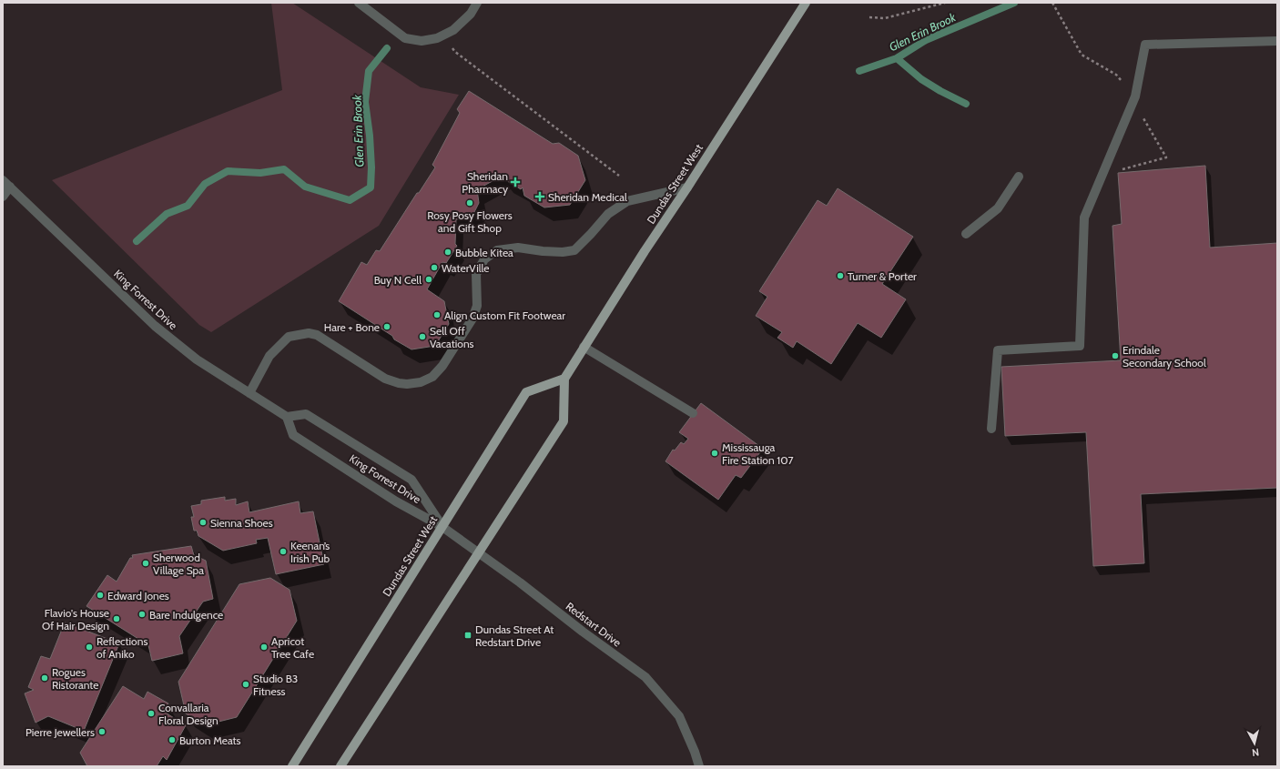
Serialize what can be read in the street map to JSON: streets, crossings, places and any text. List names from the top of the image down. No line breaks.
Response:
{"streets":{"main road":["Dundas Street West"],"street":["King Forrest Drive","Redstart Drive"]},"crossings":[["Dundas Street West","King Forrest Drive"],["Dundas Street West","Redstart Drive"],["King Forrest Drive","Redstart Drive"]],"water":["Glen Erin Brook"],"places":{"health":["Sheridan Pharmacy","Sheridan Medical"],"other":["Rosy Posy Flowers and Gift Shop","Bubble Kitea","WaterVille","Turner & Porter","Buy N Cell","Align Custom Fit Footwear","Hare + Bone","Sell Off Vacations","Erindale Secondary School","Mississauga Fire Station 107","Sienna Shoes","Keenan’s Irish Pub","Sherwood Village Spa","Edward Jones","Bare Indulgence","Flavio's House Of Hair Design","Reflections of Aniko","Apricot Tree Cafe","Rogues Ristorante","Studio B3 Fitness","Convallaria Floral Design","Pierre Jewellers","Burton Meats"],"transit":["Dundas Street At Redstart Drive"]},"north":"bottom"}
